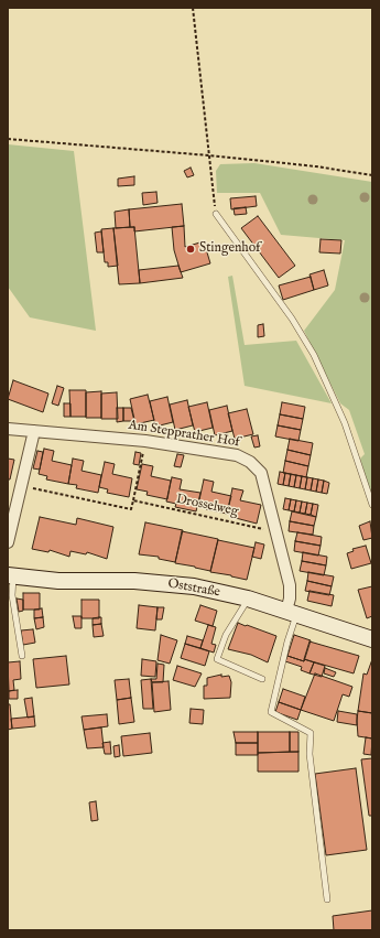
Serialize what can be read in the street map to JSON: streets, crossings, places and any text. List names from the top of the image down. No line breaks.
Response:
{"streets":{"street":["Am Stepprather Hof","Oststraße"],"path":["Drosselweg"]},"crossings":[["Am Stepprather Hof","Drosselweg"],["Am Stepprather Hof","Oststraße"]],"places":["Stingenhof"]}
